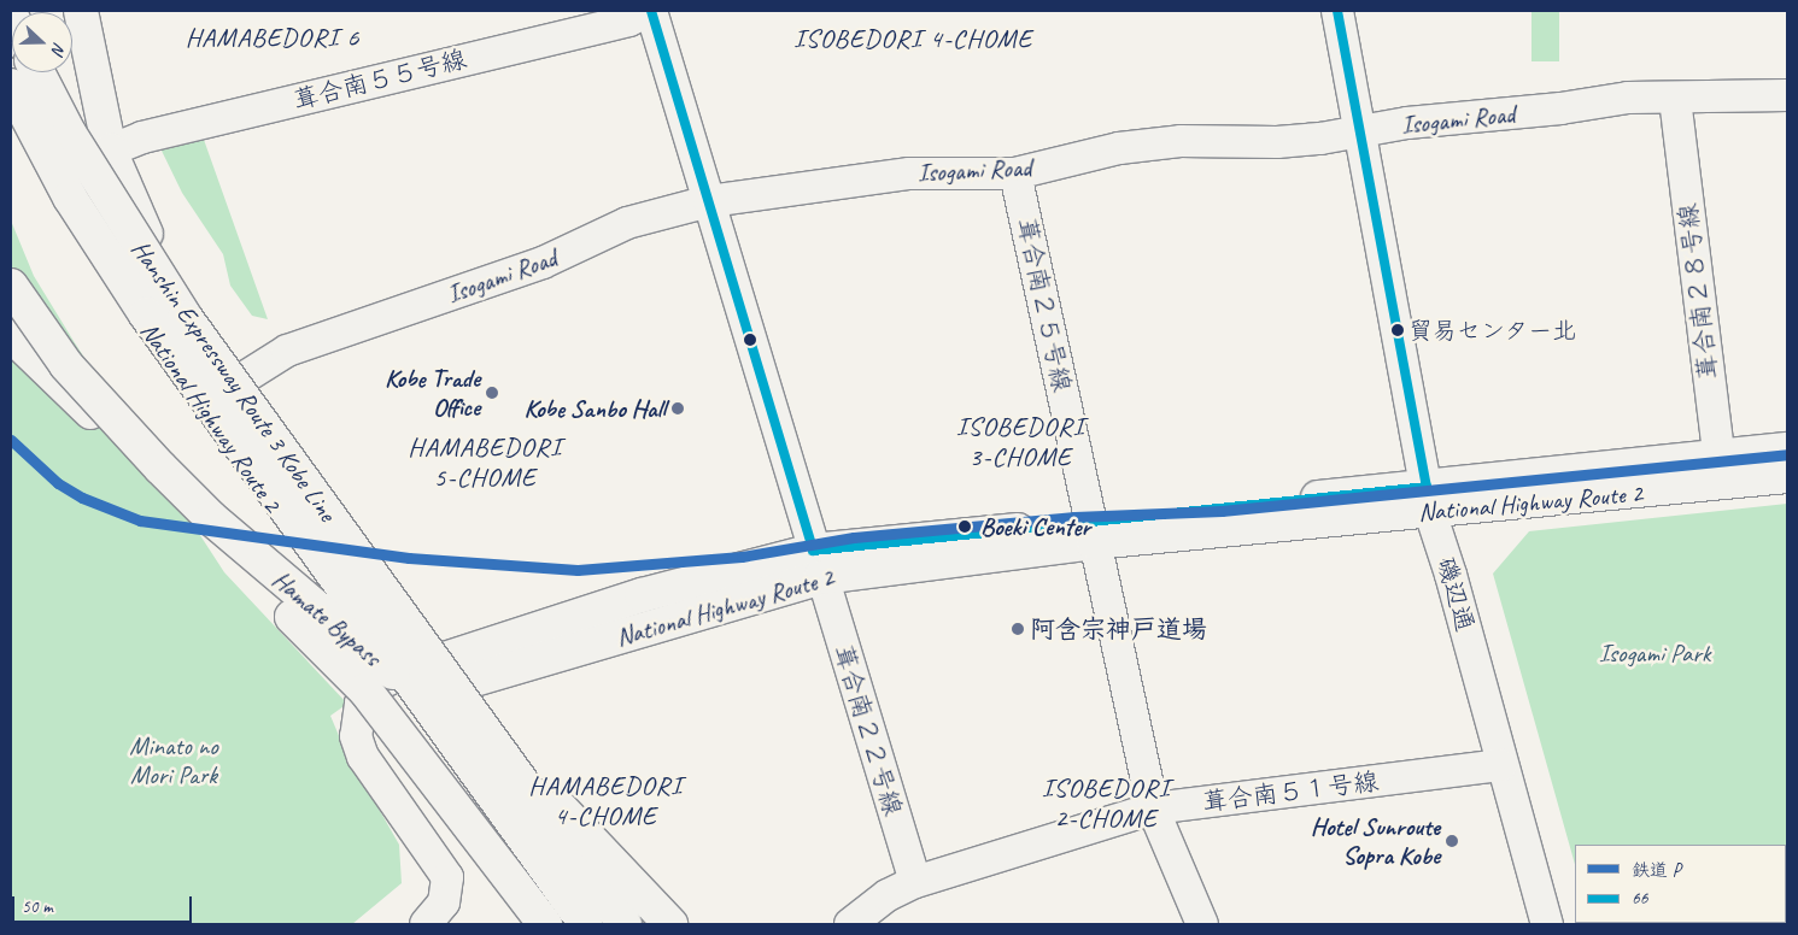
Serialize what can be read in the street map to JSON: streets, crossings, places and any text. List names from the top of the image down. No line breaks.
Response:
{"streets":{"highway":["Hanshin Expressway Route 3 Kobe Line","National Highway Route 2","Hamate Bypass"],"street":["葺合南５５号線","Isogami Road","葺合南２８号線","葺合南２５号線","磯辺通","葺合南２２号線","葺合南５１号線"]},"crossings":[["葺合南５５号線","National Highway Route 2"],["葺合南５５号線","葺合南２２号線"],["Isogami Road","葺合南２８号線"],["Isogami Road","葺合南２５号線"],["Isogami Road","National Highway Route 2"],["Isogami Road","磯辺通"],["Isogami Road","葺合南２２号線"],["葺合南２８号線","National Highway Route 2"],["葺合南２５号線","National Highway Route 2"],["葺合南２５号線","葺合南５１号線"],["National Highway Route 2","磯辺通"],["National Highway Route 2","葺合南２２号線"],["磯辺通","葺合南５１号線"],["葺合南２２号線","葺合南５１号線"]],"districts":["HAMABEDORI 6","ISOBEDORI 4-CHOME","ISOBEDORI 3-CHOME","HAMABEDORI 5-CHOME","HAMABEDORI 4-CHOME","ISOBEDORI 2-CHOME"],"parks":["Isogami Park","Minato no Mori Park"],"places":["貿易センター北","Kobe Trade Office","Kobe Sanbo Hall","Boeki Center","阿含宗神戸道場","Hotel Sunroute Sopra Kobe"],"lines":["transit line 66","rail line P"],"legend":["鉄道 P","66"],"scale_bar":"50 m","north":"right"}
